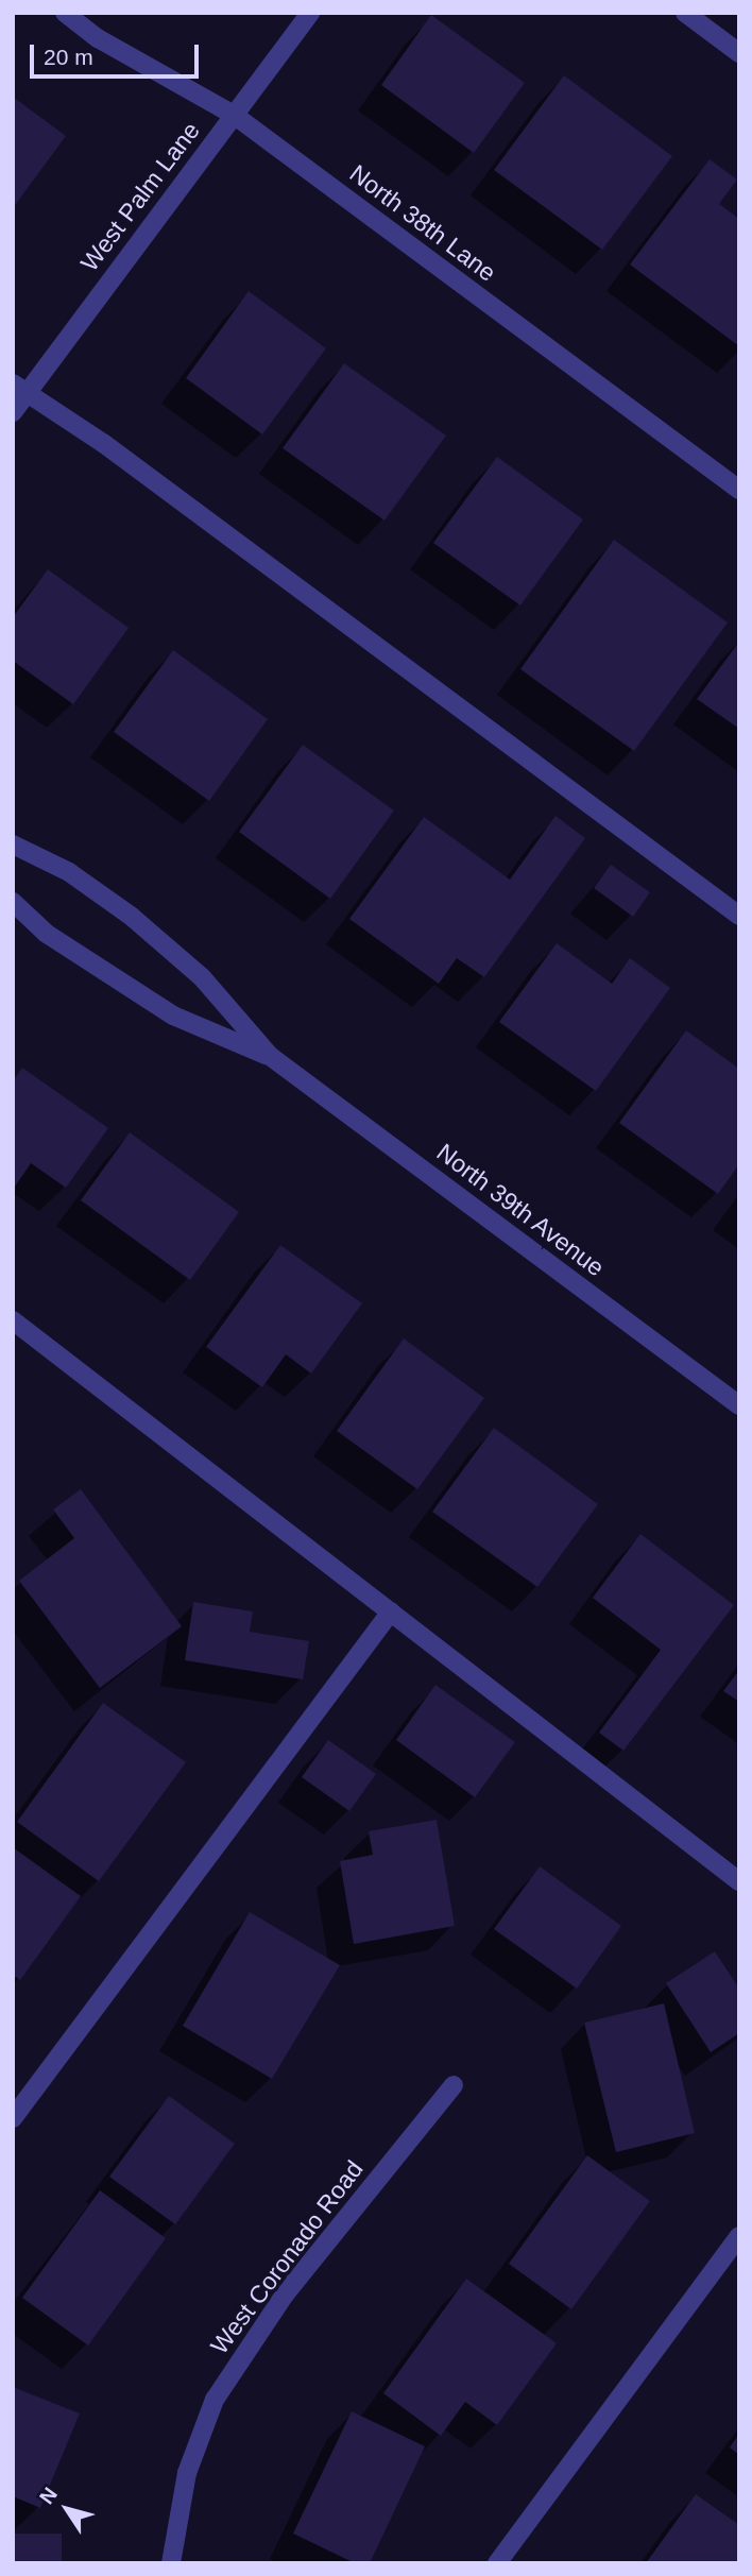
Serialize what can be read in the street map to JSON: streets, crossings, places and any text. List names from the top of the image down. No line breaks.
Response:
{"streets":{"street":["West Palm Lane","North 38th Lane","North 39th Avenue","West Coronado Road"]},"crossings":[["West Palm Lane","North 38th Lane"]],"scale_bar":"20 m","north":"top left"}
